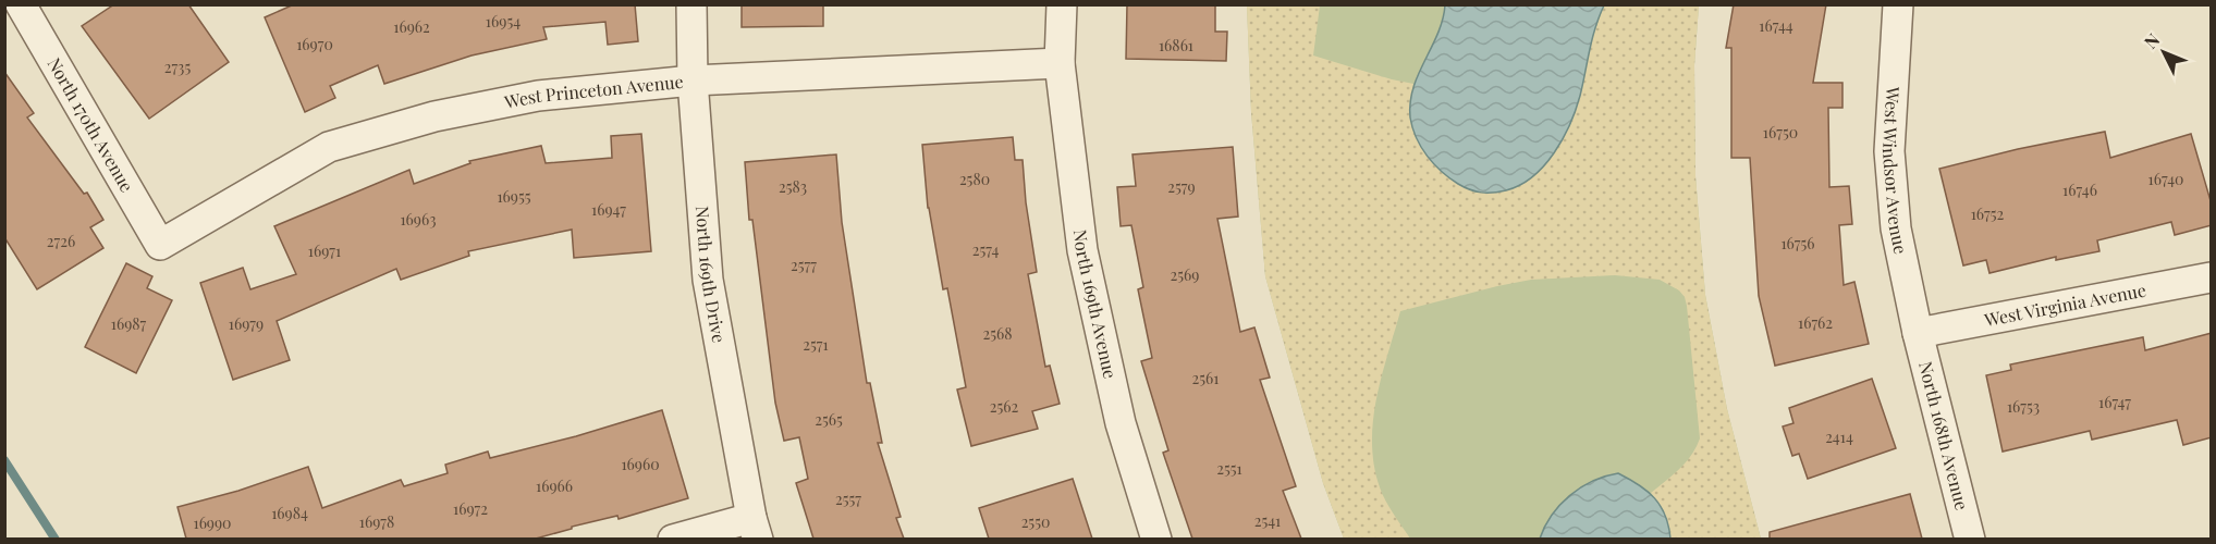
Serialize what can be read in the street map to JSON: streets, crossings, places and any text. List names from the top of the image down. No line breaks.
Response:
{"streets":{"street":["West Princeton Avenue","North 170th Avenue","West Windsor Avenue","North 169th Drive","North 169th Avenue","West Virginia Avenue","North 168th Avenue"]},"crossings":[["West Princeton Avenue","North 170th Avenue"],["West Princeton Avenue","North 169th Drive"],["West Princeton Avenue","North 169th Avenue"],["West Windsor Avenue","West Virginia Avenue"],["West Windsor Avenue","North 168th Avenue"],["West Virginia Avenue","North 168th Avenue"]],"house_numbers":["16954","16744","16962","16970","16861","2735","16750","2580","16740","2583","2579","16746","16955","16947","16752","16963","2726","16756","2574","16971","2577","2569","16762","16987","16979","2568","2571","2561","16747","2562","16753","2565","2414","16960","2551","16966","2557","16972","16984","2541","16978","2550","16990"],"north":"top left"}
